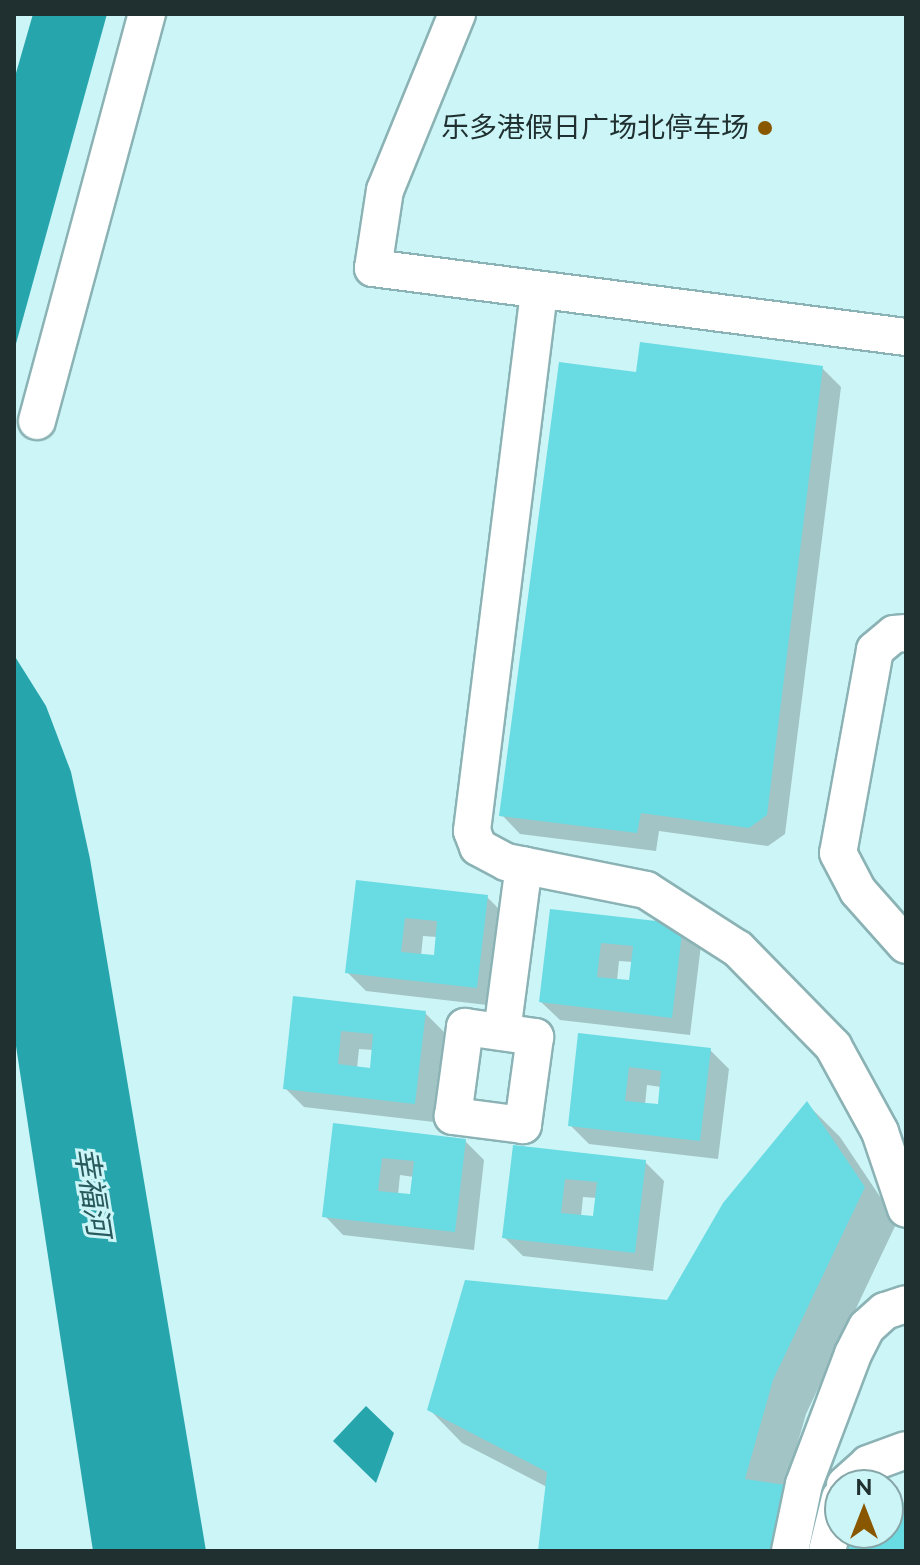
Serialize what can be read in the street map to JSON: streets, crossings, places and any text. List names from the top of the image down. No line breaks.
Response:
{"water":["幸福河"],"places":["乐多港假日广场北停车场"],"north":"top"}
